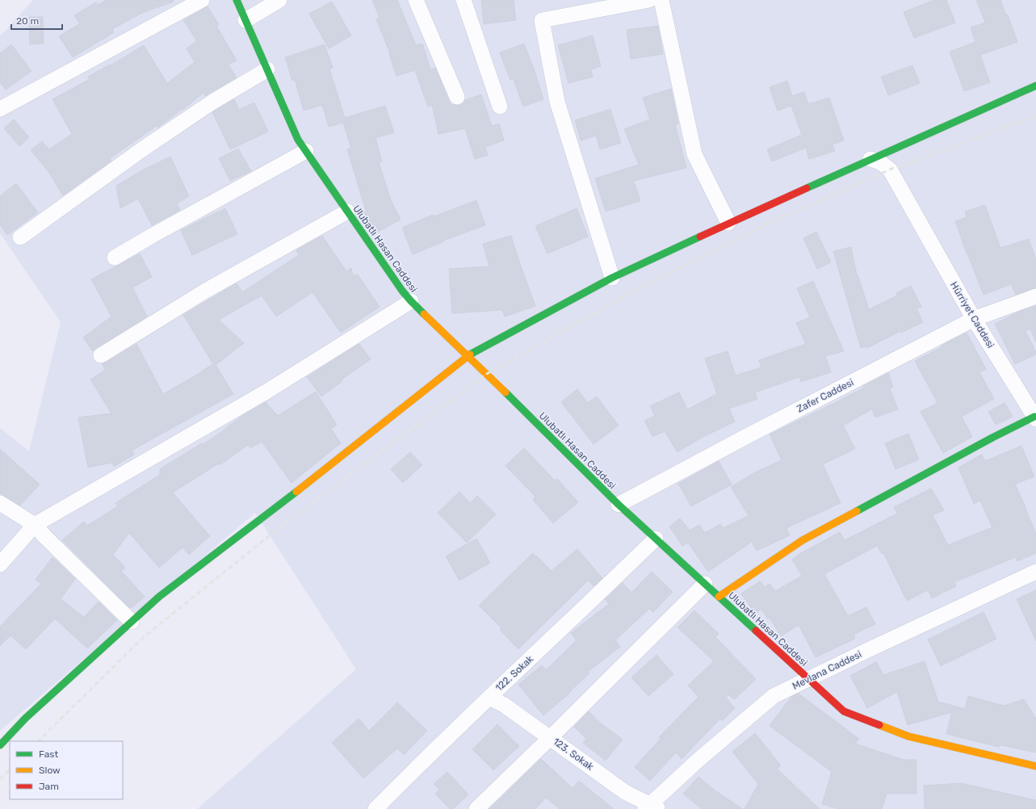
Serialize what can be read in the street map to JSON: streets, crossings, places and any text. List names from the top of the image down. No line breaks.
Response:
{"streets":{"street":["Ulubatlı Hasan Caddesi","Hürriyet Caddesi","Zafer Caddesi","Mevlana Caddesi","122. Sokak","123. Sokak"]},"crossings":[["Ulubatlı Hasan Caddesi","Zafer Caddesi"],["Ulubatlı Hasan Caddesi","Mevlana Caddesi"],["Ulubatlı Hasan Caddesi","122. Sokak"],["Hürriyet Caddesi","Zafer Caddesi"],["Mevlana Caddesi","123. Sokak"],["122. Sokak","123. Sokak"]],"legend":["Fast","Slow","Jam"],"scale_bar":"20 m"}
